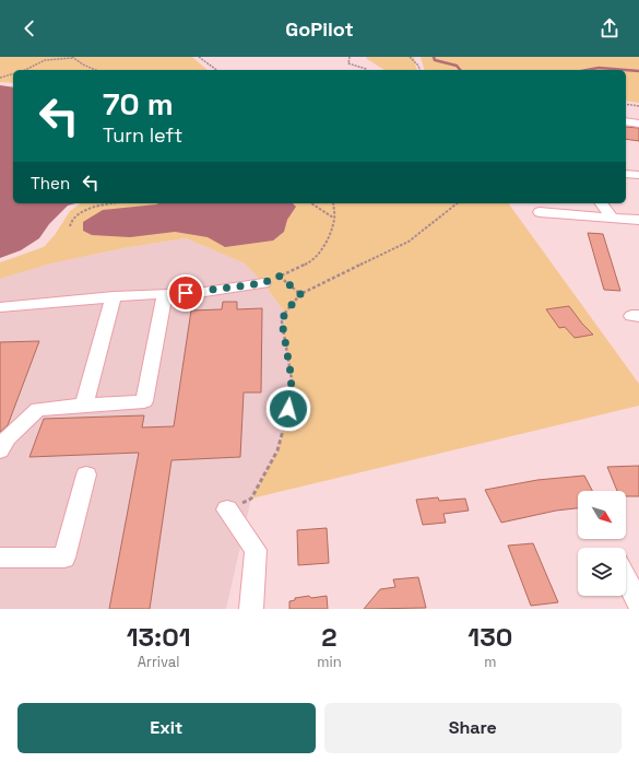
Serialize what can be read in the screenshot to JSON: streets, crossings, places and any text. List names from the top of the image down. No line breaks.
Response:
{"north":"bottom right","page":{"header":"GoPilot","turn":["70 m","Turn left"],"then":"Then","eta":["13:01","Arrival","2","min","130","m"],"buttons":["Exit","Share"]}}
